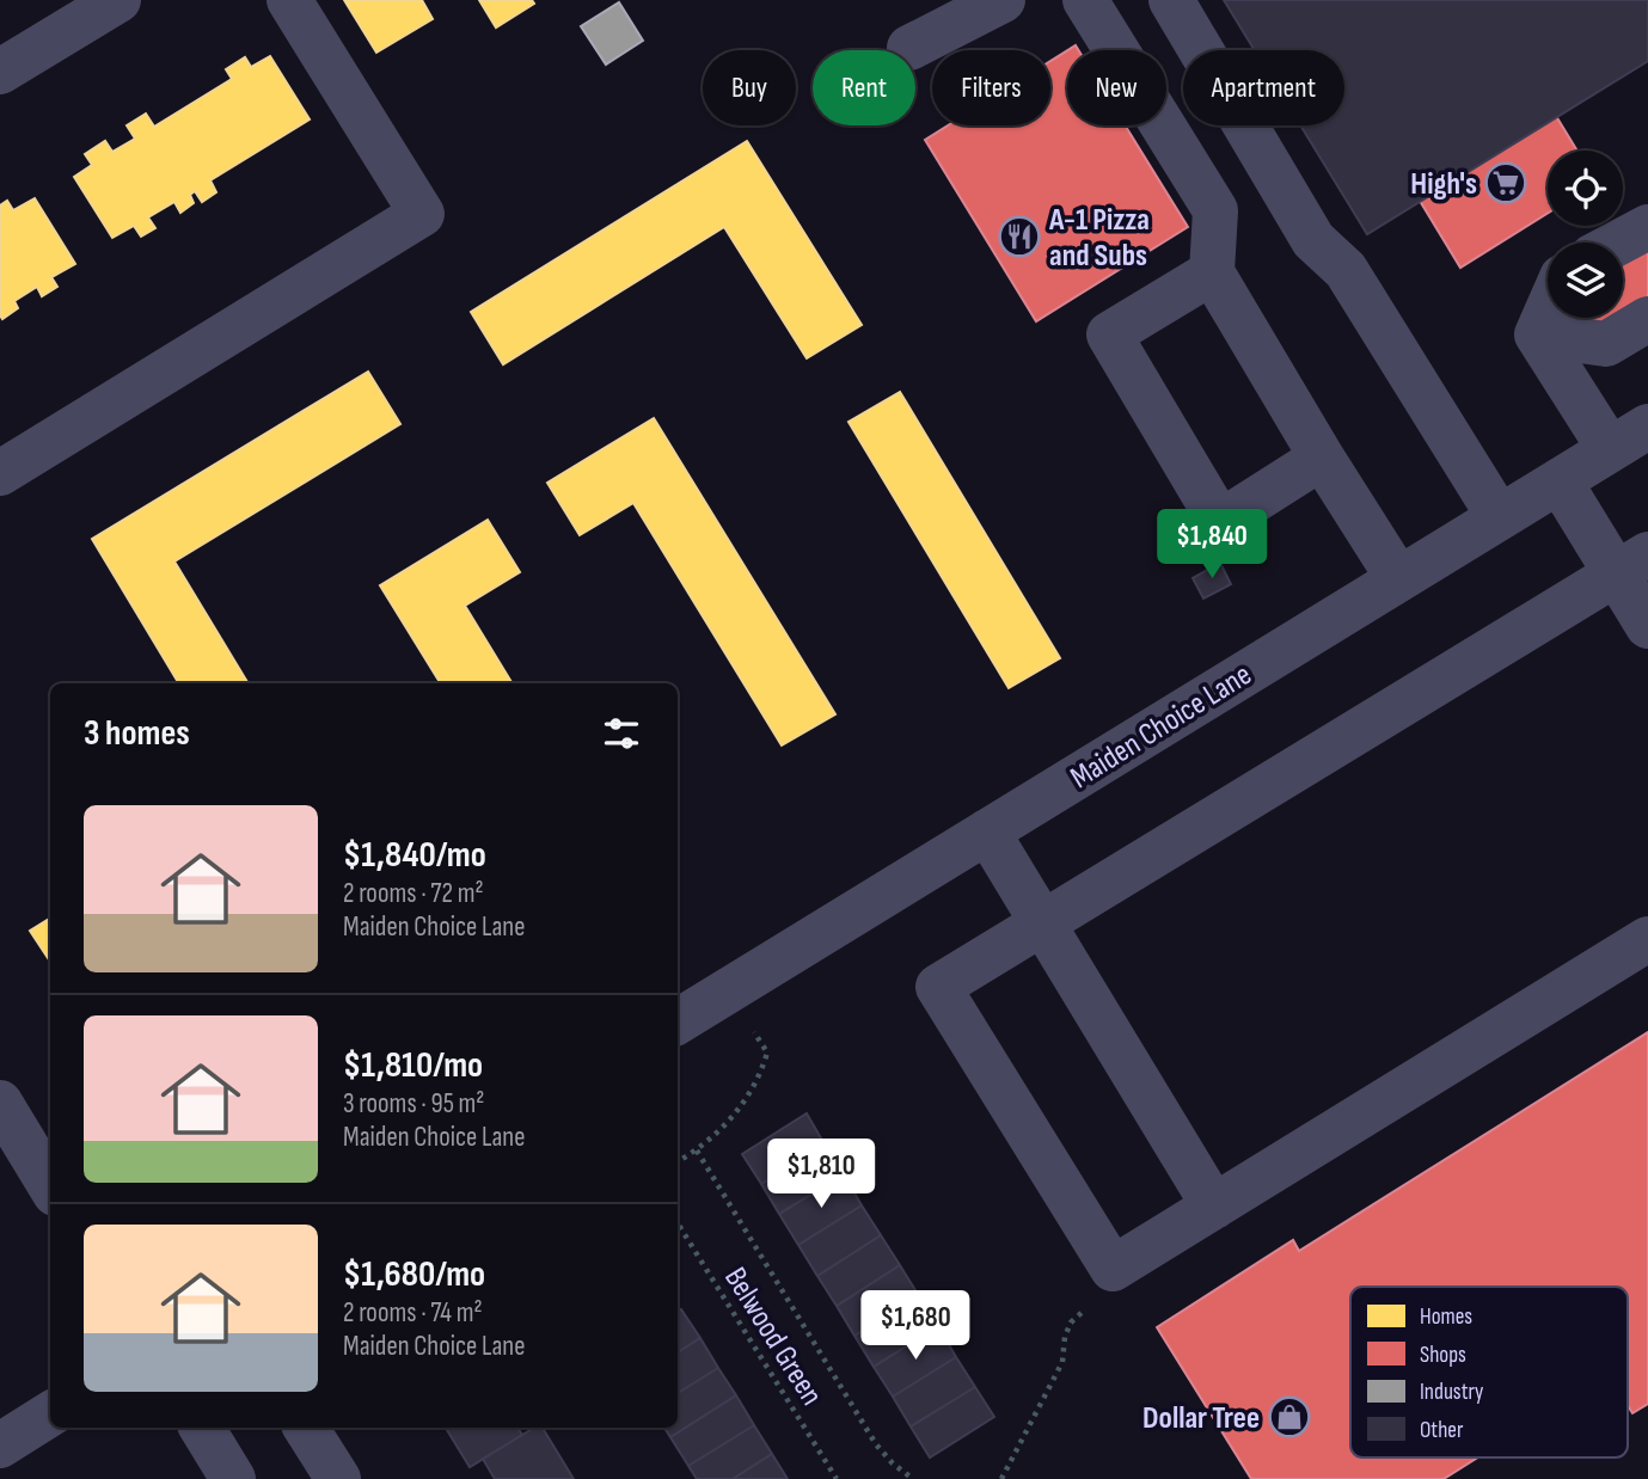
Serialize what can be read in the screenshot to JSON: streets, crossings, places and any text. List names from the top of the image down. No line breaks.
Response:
{"streets":{"street":["Maiden Choice Lane"],"path":["Belwood Green"]},"places":{"supermarket":["High's"],"restaurant":["A-1 Pizza and Subs"],"shop":["Dollar Tree"]},"legend":["Homes","Shops","Industry","Other"],"page":{"chip":["Buy","Rent","Filters","New","Apartment"],"price":["$1,840","$1,810","$1,680"],"heading":"3 homes","list":[{"name":"$1,840/mo","note":"2 rooms · 72 m² · Maiden Choice Lane"},{"name":"$1,810/mo","note":"3 rooms · 95 m² · Maiden Choice Lane"},{"name":"$1,680/mo","note":"2 rooms · 74 m² · Maiden Choice Lane"}]}}
